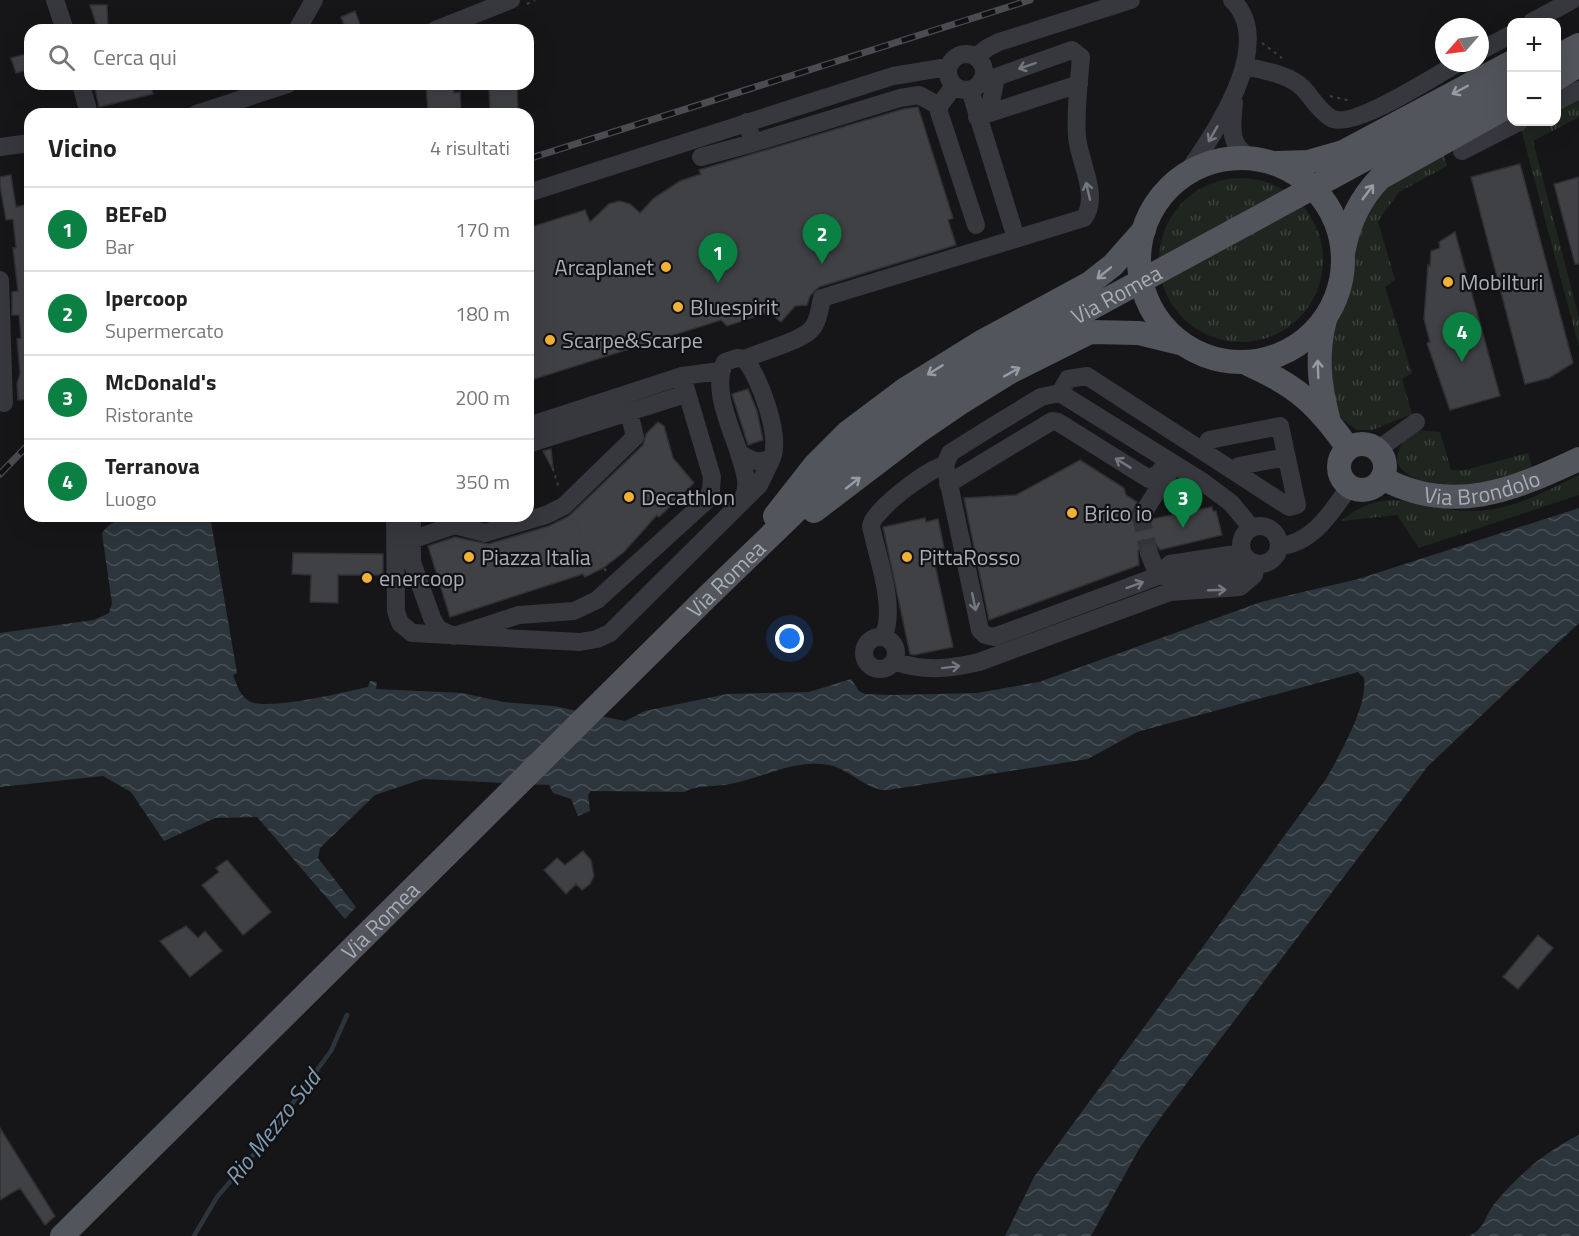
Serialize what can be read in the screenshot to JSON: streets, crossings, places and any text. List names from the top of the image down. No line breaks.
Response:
{"streets":{"main road":["Via Romea","Via Brondolo"]},"water":["Rio Mezzo Sud"],"places":["Arcaplanet","Mobilturi","Bluespirit","Scarpe&Scarpe","Decathlon","Brico io","Piazza Italia","PittaRosso","enercoop"],"north":"bottom left","page":{"map_buttons":["+","−"],"search":"Cerca qui","heading":["Vicino","4 risultati"],"list":[{"mark":"1","name":"BEFeD","note":"Bar","value":"170 m"},{"mark":"2","name":"Ipercoop","note":"Supermercato","value":"180 m"},{"mark":"3","name":"McDonald's","note":"Ristorante","value":"200 m"},{"mark":"4","name":"Terranova","note":"Luogo","value":"350 m"}],"pins":["2","1","4","3"]}}
